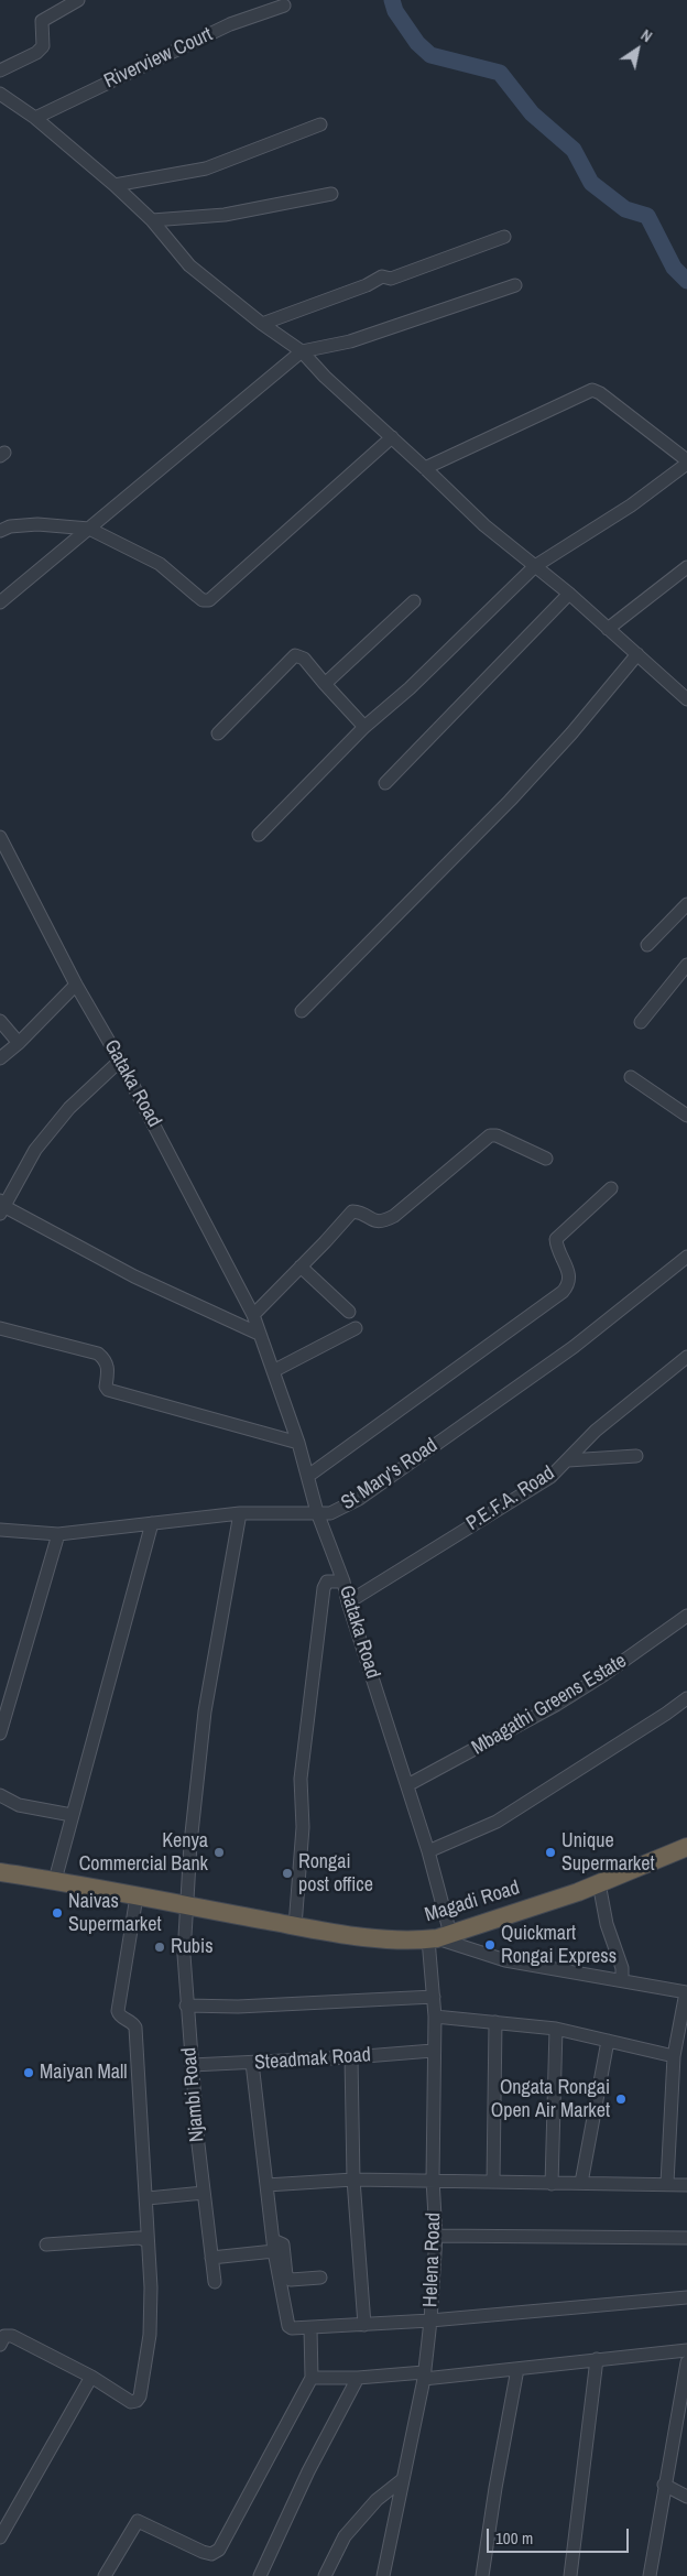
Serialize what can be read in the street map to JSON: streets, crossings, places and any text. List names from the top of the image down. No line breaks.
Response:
{"streets":{"highway":["Magadi Road"],"street":["Riverview Court","Gataka Road","St Mary's Road","P.E.F.A. Road","Mbagathi Greens Estate","Steadmak Road","Njambi Road","Helena Road"]},"crossings":[["Gataka Road","St Mary's Road"],["Gataka Road","P.E.F.A. Road"],["Gataka Road","Mbagathi Greens Estate"],["Gataka Road","Magadi Road"],["Gataka Road","Helena Road"],["St Mary's Road","Njambi Road"],["Magadi Road","Njambi Road"],["Magadi Road","Helena Road"],["Steadmak Road","Njambi Road"],["Steadmak Road","Helena Road"]],"places":["Kenya Commercial Bank","Unique Supermarket","Rongai post office","Naivas Supermarket","Quickmart Rongai Express","Rubis","Maiyan Mall","Ongata Rongai Open Air Market"],"scale_bar":"100 m","north":"top right"}
